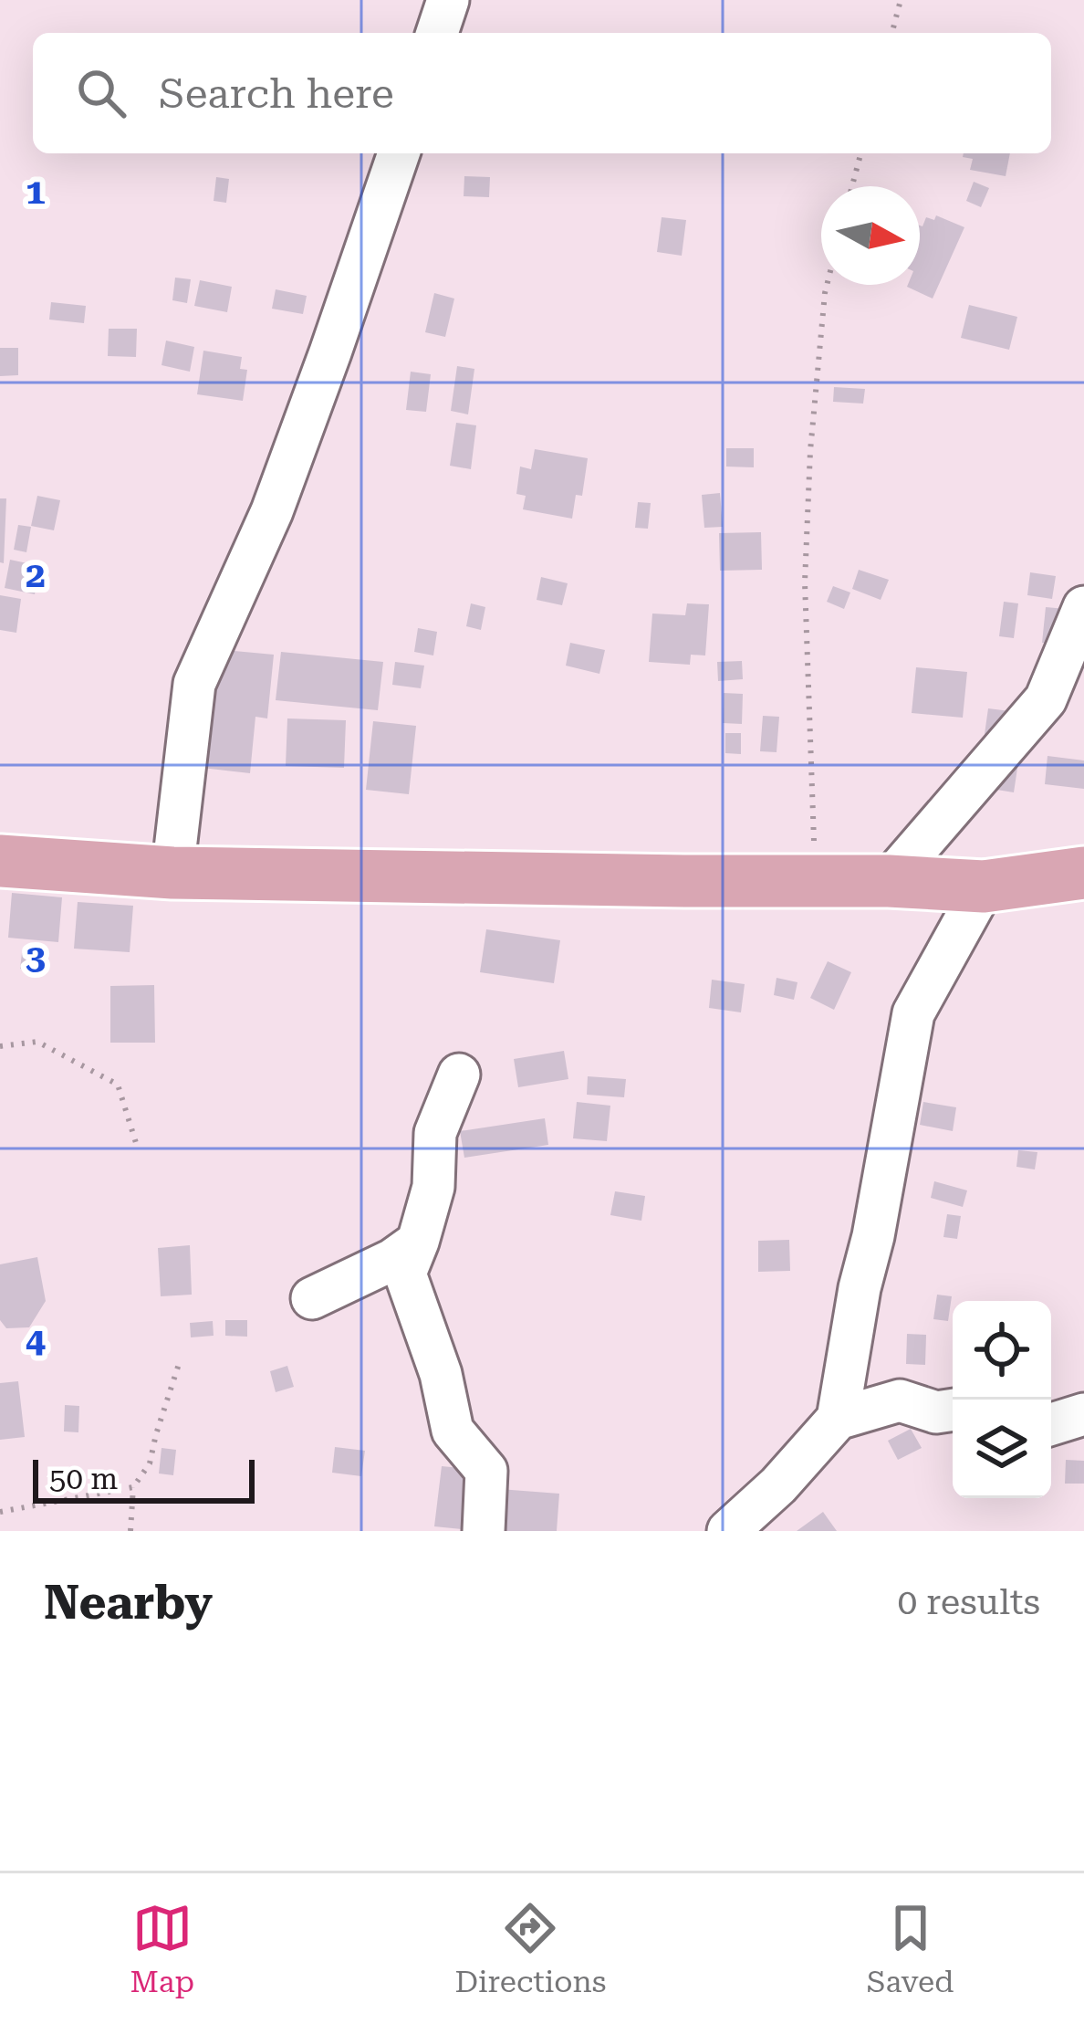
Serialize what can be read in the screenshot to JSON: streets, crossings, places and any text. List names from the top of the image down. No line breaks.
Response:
{"scale_bar":"50 m","north":"right","page":{"search":"Search here","scale":"50 m","heading":["Nearby","0 results"],"nav":["Map","Directions","Saved"]},"grid":{"rows":["1","2","3","4"]}}
